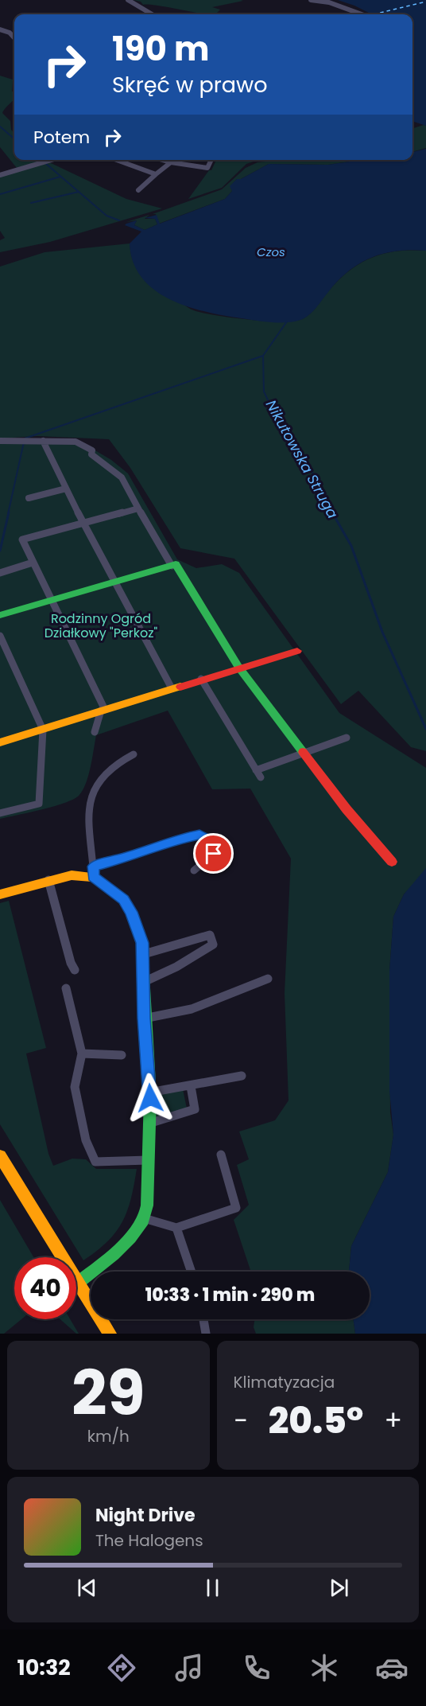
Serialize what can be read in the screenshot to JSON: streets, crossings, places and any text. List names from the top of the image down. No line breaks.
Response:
{"water":["Czos","Nikutowska Struga"],"parks":["Rodzinny Ogród Działkowy \"Perkoz\""],"page":{"turn":["190 m","Skręć w prawo"],"then":"Potem","limit":"40","trip":"10:33 · 1 min · 290 m","tile":[["29","km/h"],"Klimatyzacja"],"heat":["−","20.5°","+"],"song":["Night Drive","The Halogens"],"tabs":"10:32"}}
